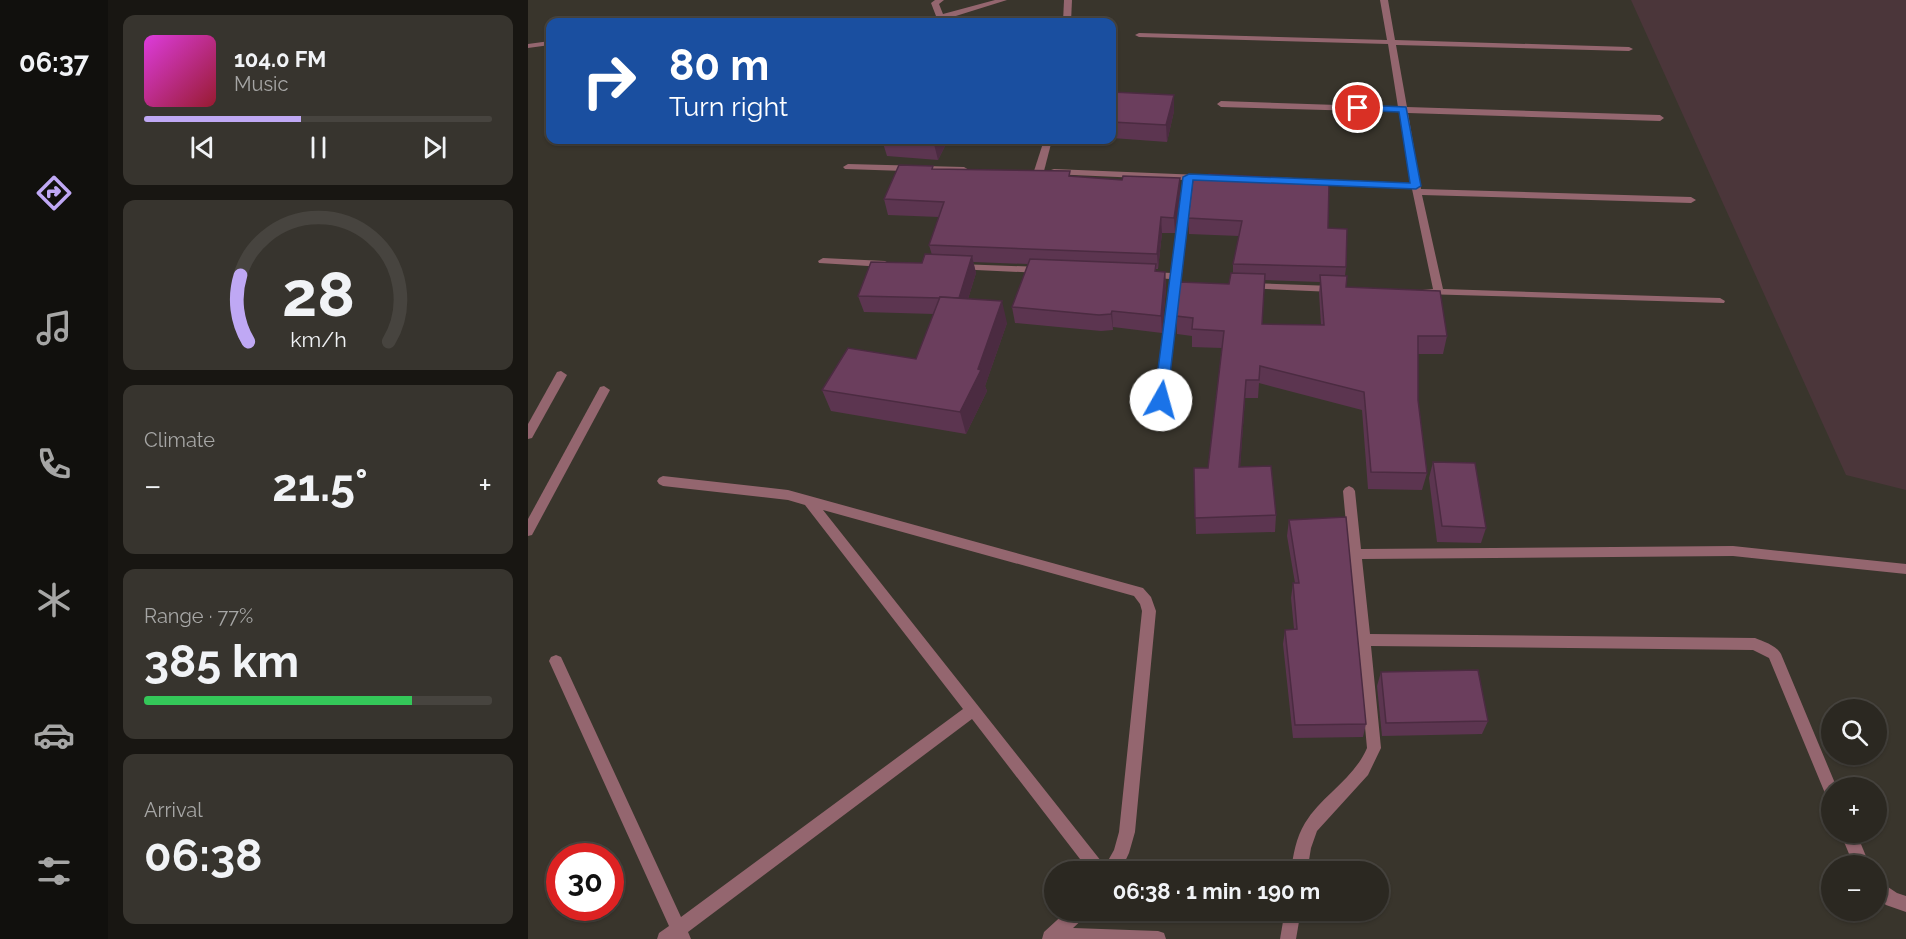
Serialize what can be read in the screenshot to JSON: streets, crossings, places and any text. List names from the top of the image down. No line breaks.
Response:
{"page":{"tabs":"06:37","turn":["80 m","Turn right"],"song":["104.0 FM","Music"],"tile":["Climate",["Range · 77%","385 km"],["Arrival","06:38"]],"heat":["−","21.5°","+"],"map_buttons":["+","−"],"limit":"30","trip":"06:38 · 1 min · 190 m","gauge":["28","km/h"]}}
